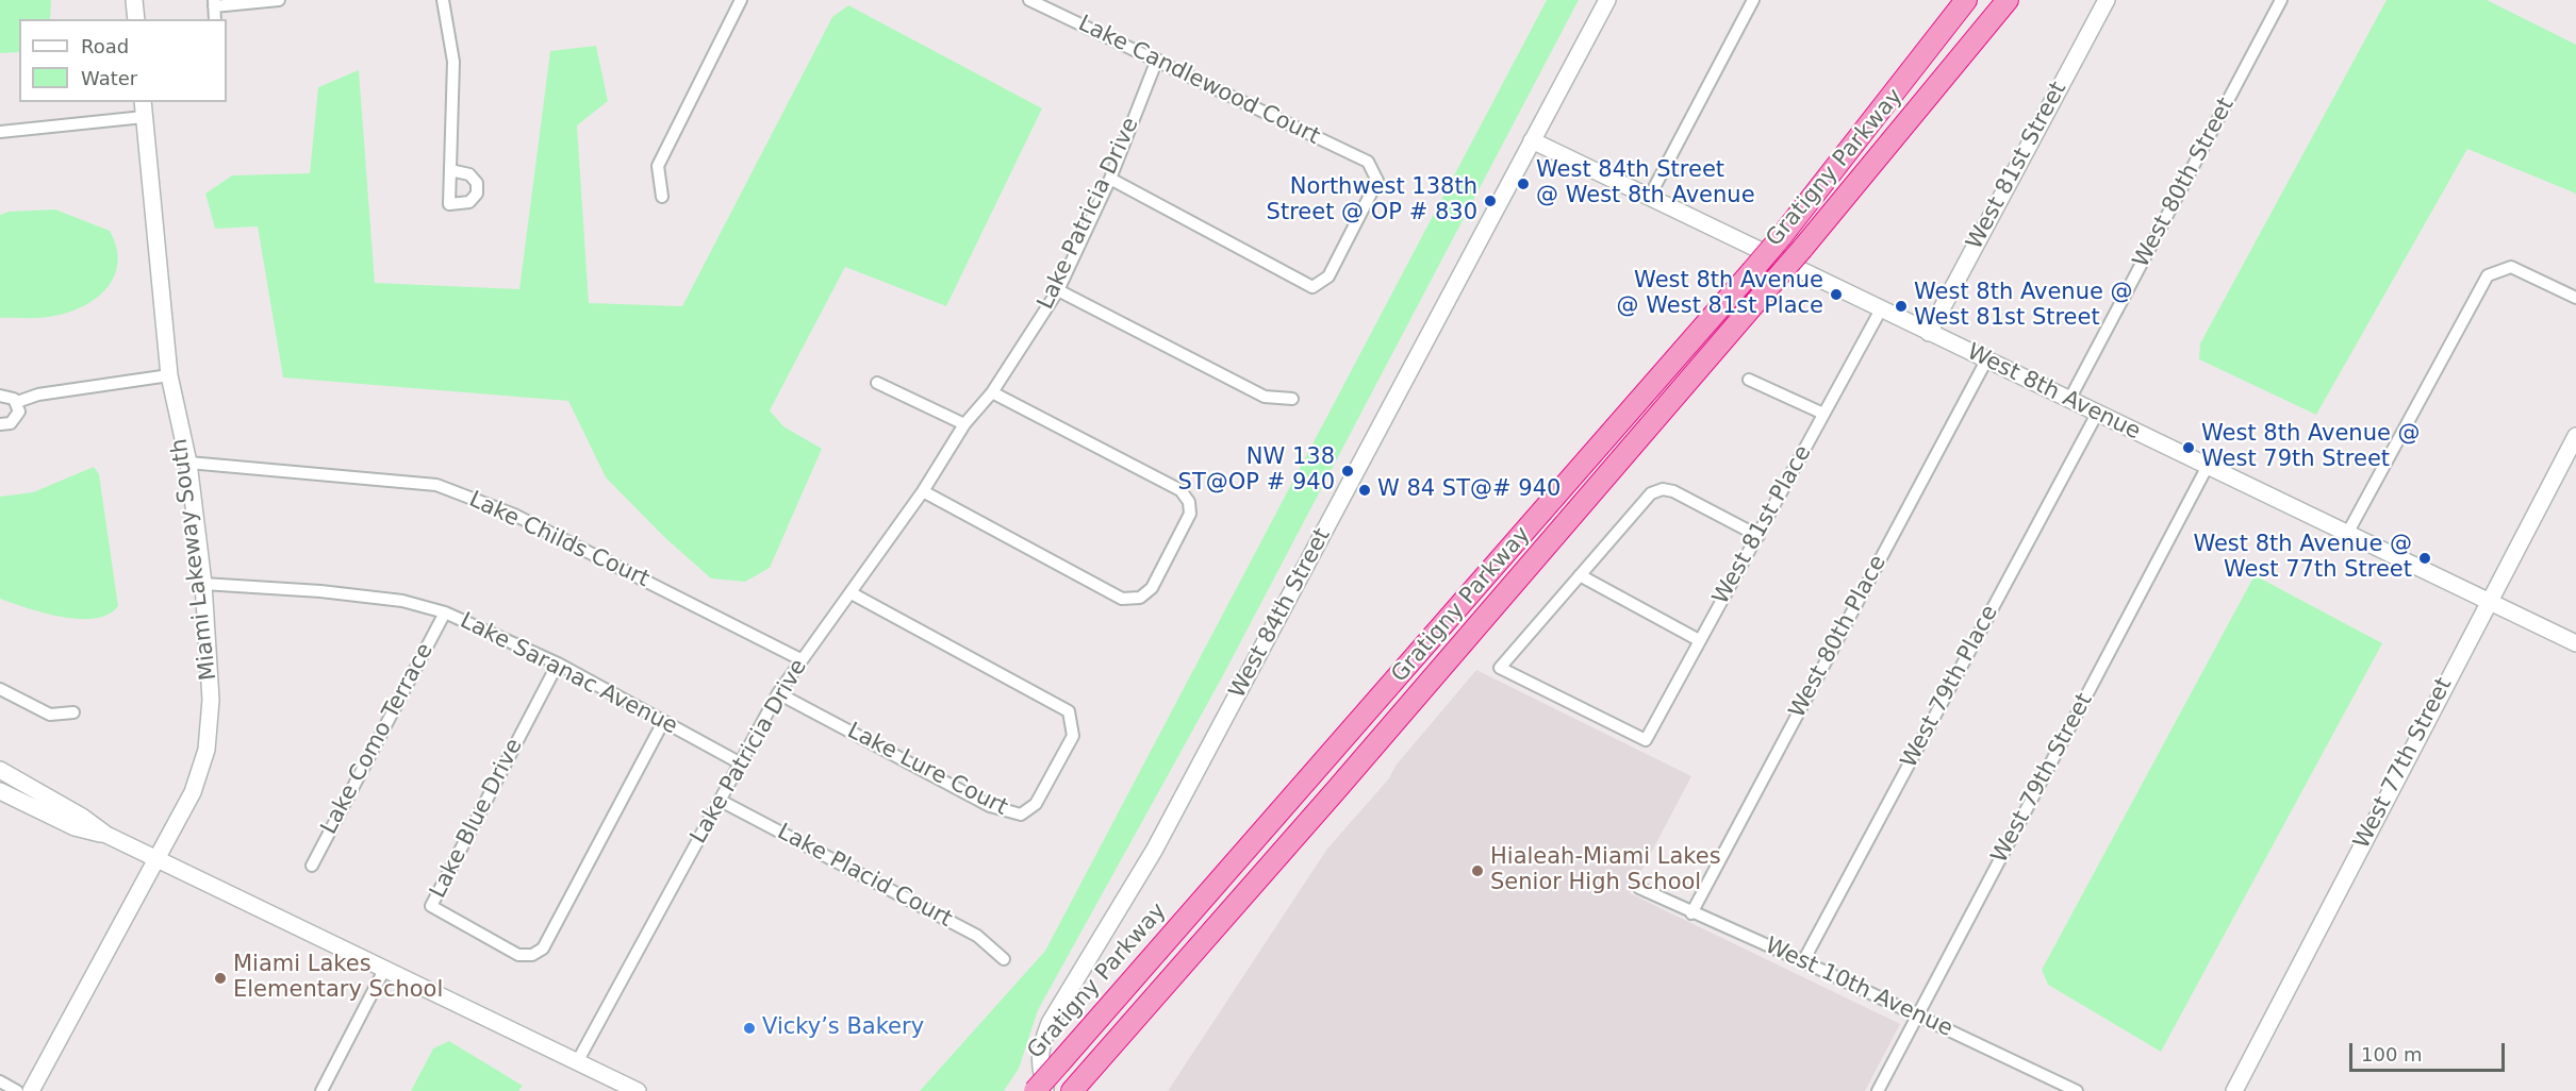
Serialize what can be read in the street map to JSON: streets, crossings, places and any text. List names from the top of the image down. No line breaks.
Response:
{"streets":{"highway":["Gratigny Parkway"],"street":["Lake Candlewood Court","West 81st Street","West 80th Street","Lake Patricia Drive","West 8th Avenue","West 81st Place","Lake Childs Court","Miami Lakeway South","West 84th Street","West 80th Place","Lake Saranac Avenue","West 79th Place","Lake Como Terrace","West 77th Street","Lake Lure Court","West 79th Street","Lake Blue Drive","Lake Placid Court","West 10th Avenue"]},"crossings":[["Lake Candlewood Court","Lake Patricia Drive"],["West 81st Street","West 8th Avenue"],["West 80th Street","West 8th Avenue"],["Lake Patricia Drive","Lake Childs Court"],["Lake Patricia Drive","Lake Saranac Avenue"],["Lake Patricia Drive","Lake Lure Court"],["Lake Patricia Drive","Lake Placid Court"],["West 8th Avenue","West 81st Place"],["West 8th Avenue","West 84th Street"],["West 8th Avenue","West 80th Place"],["West 8th Avenue","West 79th Place"],["West 8th Avenue","West 77th Street"],["West 8th Avenue","West 79th Street"],["Lake Childs Court","Miami Lakeway South"],["Miami Lakeway South","Lake Saranac Avenue"],["West 80th Place","West 10th Avenue"],["Lake Saranac Avenue","Lake Como Terrace"],["Lake Saranac Avenue","Lake Blue Drive"],["West 79th Place","West 10th Avenue"],["West 79th Street","West 10th Avenue"]],"places":["West 84th Street @ West 8th Avenue","Northwest 138th Street @ OP # 830","West 8th Avenue @ West 81st Place","West 8th Avenue @ West 81st Street","West 8th Avenue @ West 79th Street","NW 138 ST@OP # 940","W 84 ST@# 940","West 8th Avenue @ West 77th Street","Hialeah-Miami Lakes Senior High School","Miami Lakes Elementary School","Vicky’s Bakery"],"legend":["Road","Water"],"scale_bar":"100 m"}
